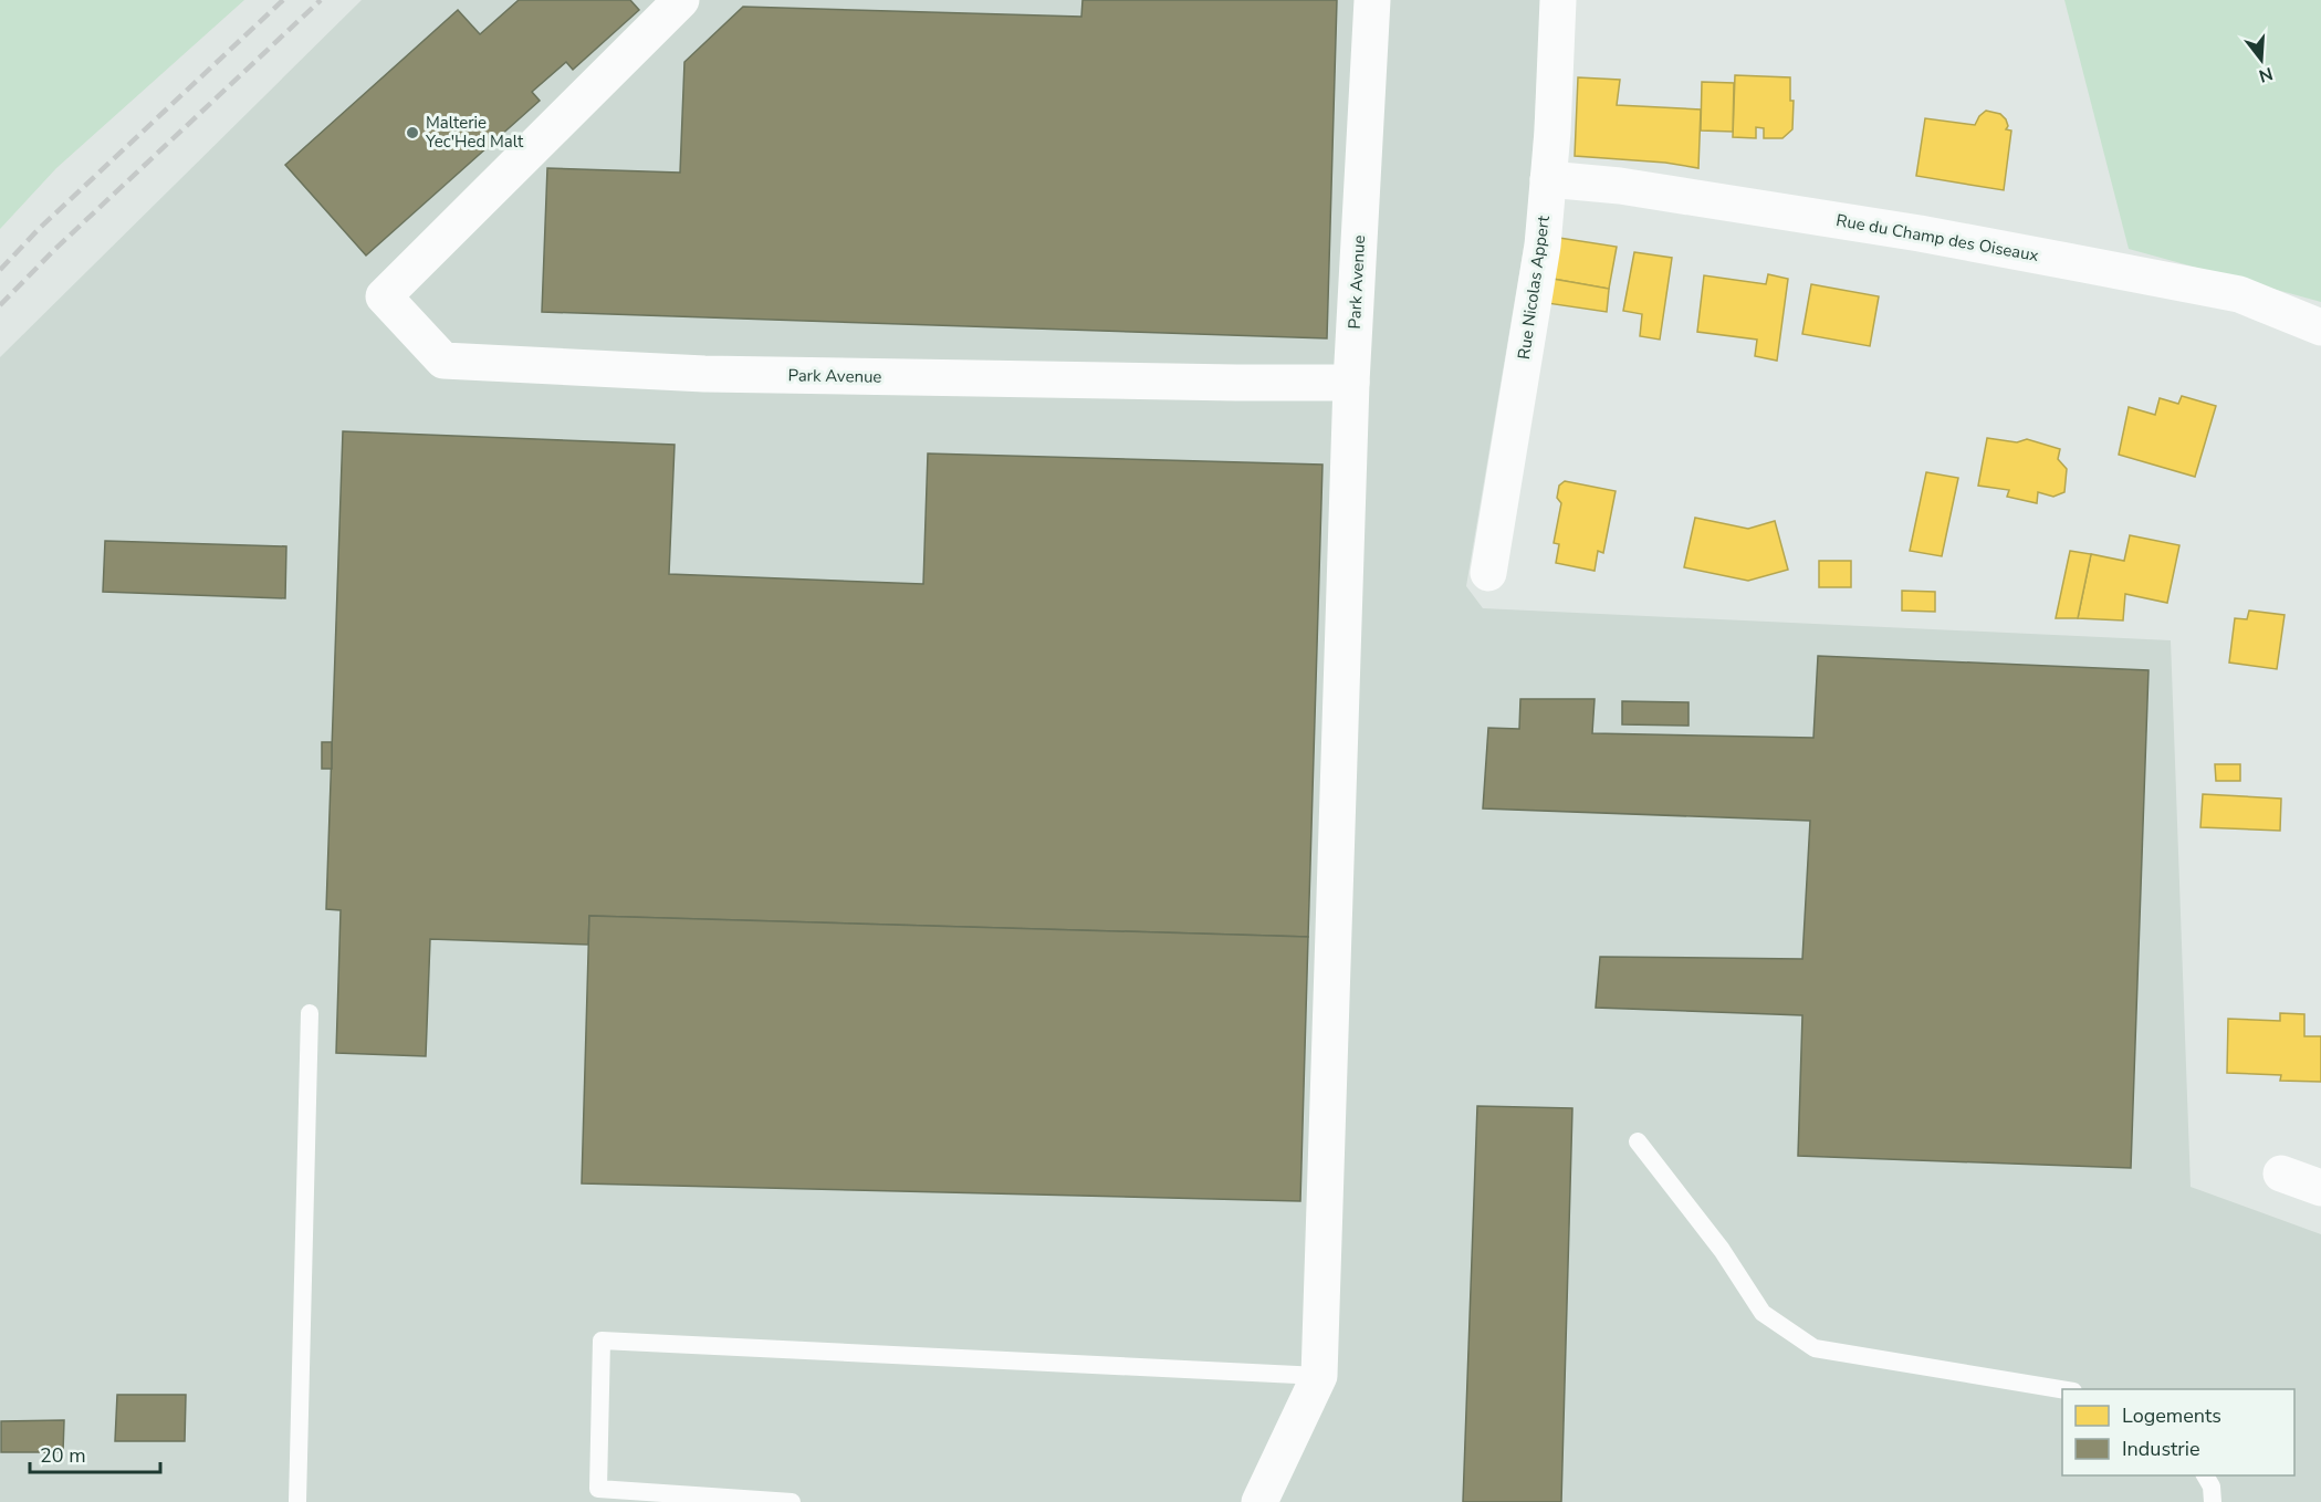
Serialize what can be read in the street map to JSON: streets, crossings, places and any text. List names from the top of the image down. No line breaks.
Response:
{"streets":{"street":["Rue du Champ des Oiseaux","Park Avenue","Rue Nicolas Appert"]},"crossings":[["Rue du Champ des Oiseaux","Rue Nicolas Appert"]],"places":["Malterie Yec'Hed Malt"],"legend":["Logements","Industrie"],"scale_bar":"20 m","north":"bottom"}
